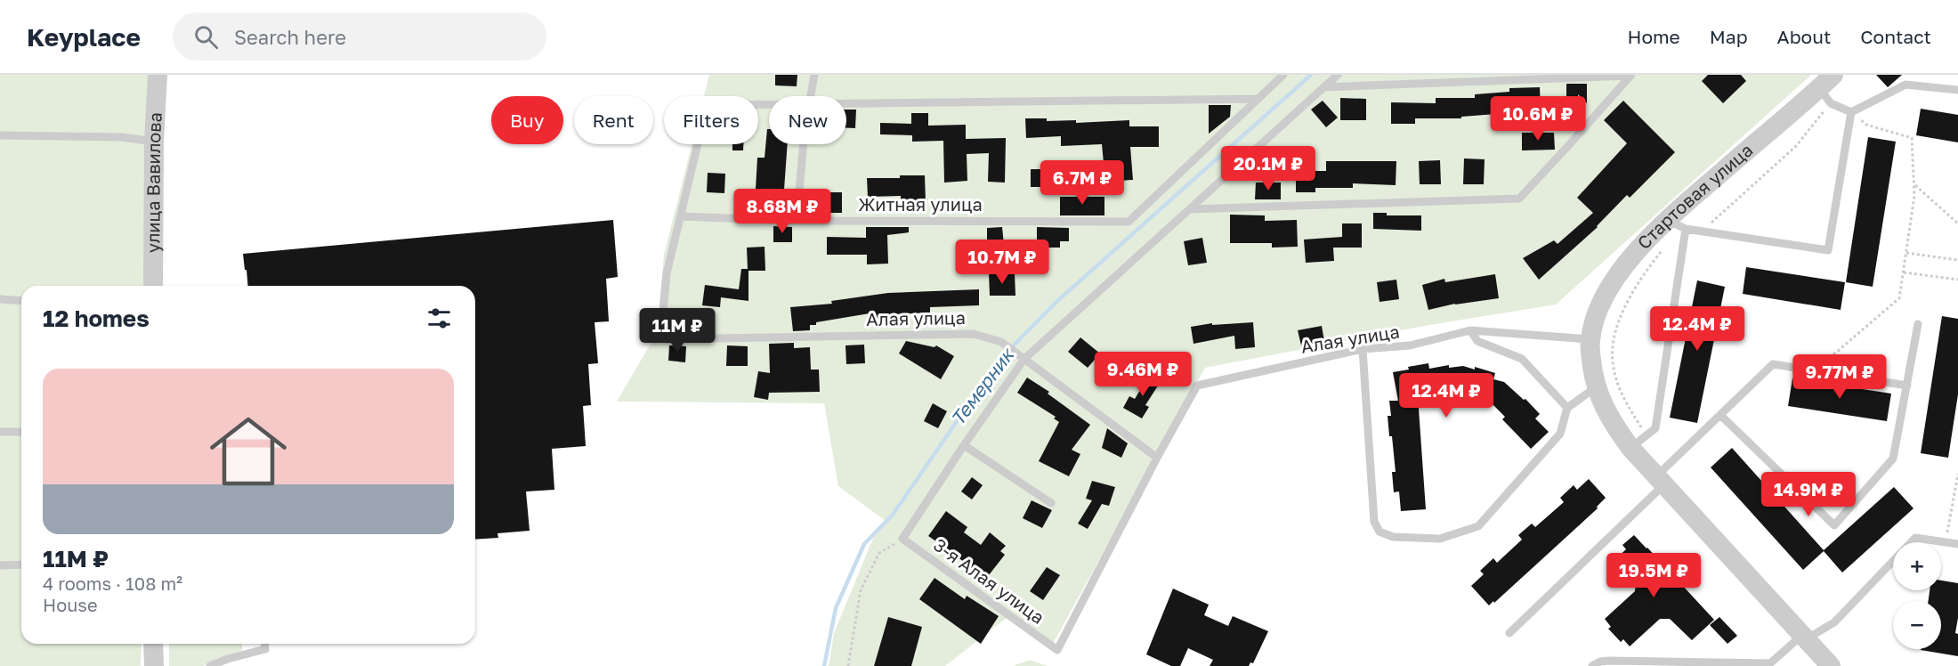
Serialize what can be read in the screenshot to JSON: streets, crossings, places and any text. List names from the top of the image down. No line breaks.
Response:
{"streets":{"street":["улица Вавилова","Стартовая улица"],"lane":["Житная улица","Алая улица","3-я Алая улица"]},"crossings":[["Стартовая улица","Алая улица"],["Алая улица","3-я Алая улица"]],"water":["Темерник"],"page":{"header":"Keyplace","search":"Search here","nav":["Home","Map","About","Contact"],"price":["10.6M ₽","20.1M ₽","6.7M ₽","8.68M ₽","10.7M ₽","12.4M ₽","11M ₽","9.46M ₽","9.77M ₽","12.4M ₽","14.9M ₽","19.5M ₽"],"chip":["Buy","Rent","Filters","New"],"heading":"12 homes","list":[{"name":"11M ₽","note":"4 rooms · 108 m² · House"}],"map_buttons":["+","−"]}}
